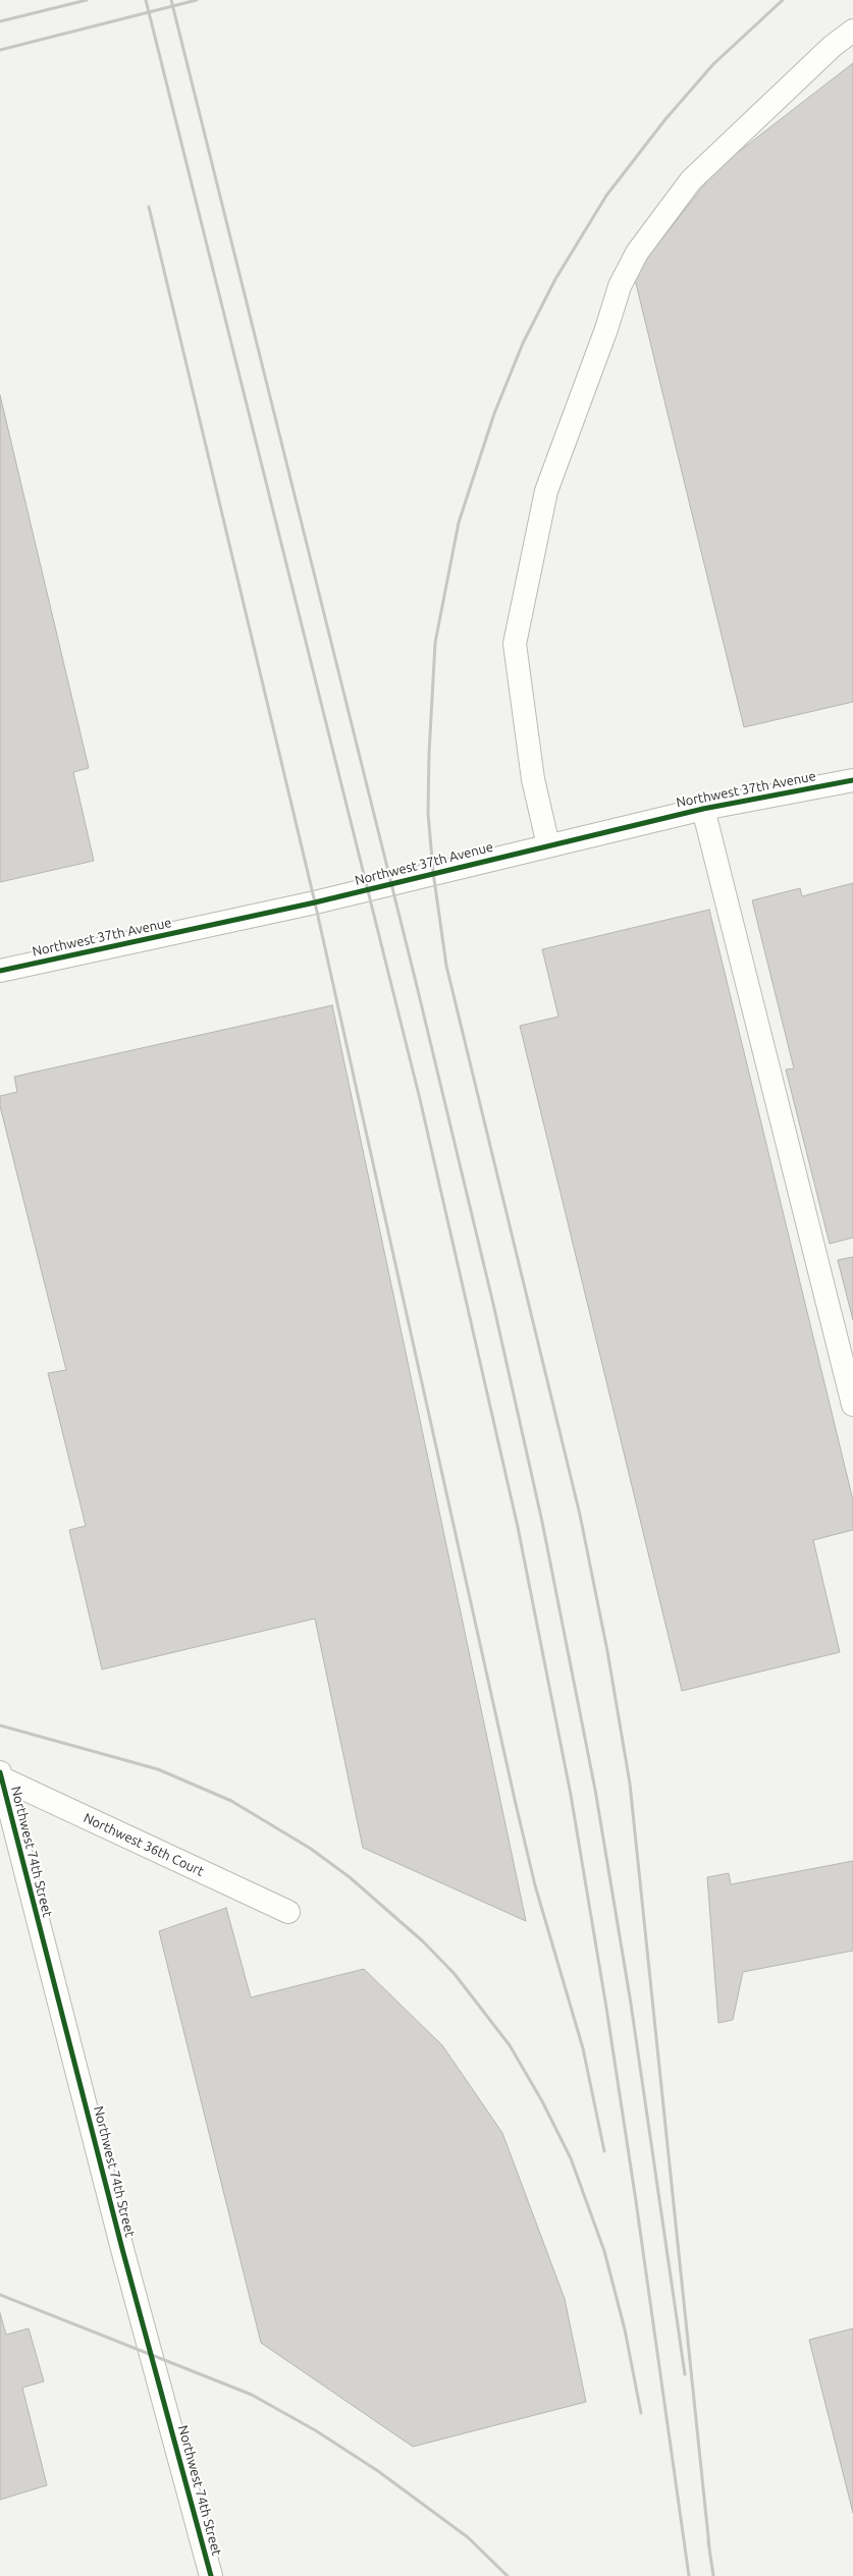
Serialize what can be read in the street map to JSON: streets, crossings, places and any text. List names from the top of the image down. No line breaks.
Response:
{"streets":{"street":["Northwest 37th Avenue","Northwest 36th Court","Northwest 74th Street"]},"crossings":[["Northwest 36th Court","Northwest 74th Street"]]}
